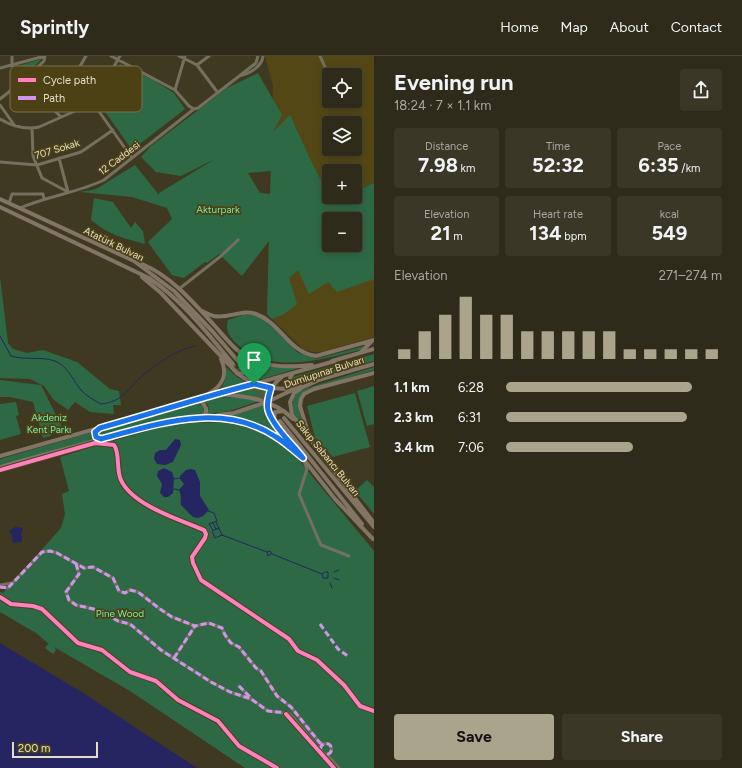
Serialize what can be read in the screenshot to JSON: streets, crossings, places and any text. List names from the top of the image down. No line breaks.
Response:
{"streets":{"main road":["Atatürk Bulvarı","Dumlupınar Bulvarı","Sakıp Sabancı Bulvarı"],"street":["707 Sokak","12 Caddesi"]},"crossings":[["12 Caddesi","Atatürk Bulvarı"],["Atatürk Bulvarı","Dumlupınar Bulvarı"]],"parks":["Akturpark","Akdeniz Kent Parkı","Pine Wood"],"legend":["Cycle path","Path"],"scale_bar":"200 m","page":{"header":"Sprintly","nav":["Home","Map","About","Contact"],"heading":["Evening run","18:24 · 7 × 1.1 km"],"map_buttons":["+","−"],"stats":[["Distance","7.98 km"],["Time","52:32"],["Pace","6:35 /km"],["Elevation","21 m"],["Heart rate","134 bpm"],["kcal","549"]],"chart":["Elevation","271–274 m"],"list":[{"name":"1.1 km","note":"6:28"},{"name":"2.3 km","note":"6:31"},{"name":"3.4 km","note":"7:06"}],"buttons":["Save","Share"],"scale":"200 m"}}
